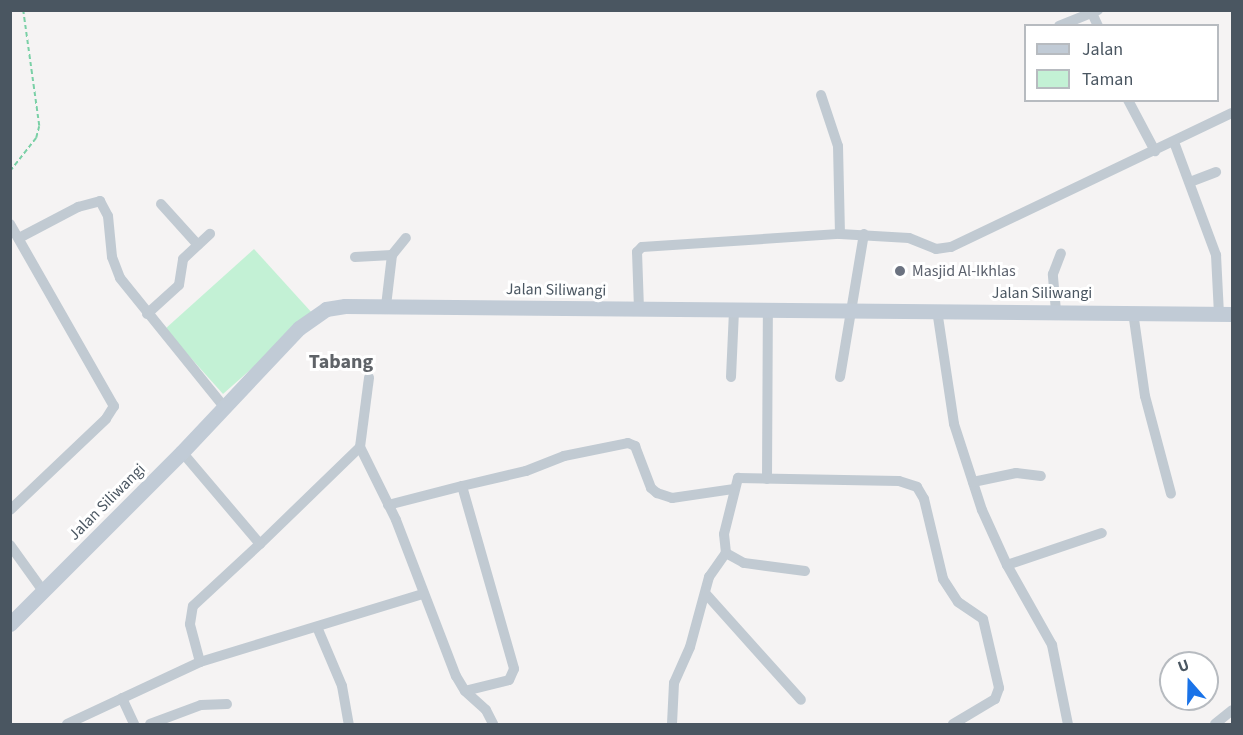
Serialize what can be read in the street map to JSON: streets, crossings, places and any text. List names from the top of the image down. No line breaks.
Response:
{"streets":{"main road":["Jalan Siliwangi"]},"districts":["Tabang"],"places":["Masjid Al-Ikhlas"],"legend":["Jalan","Taman"],"north":"top"}
